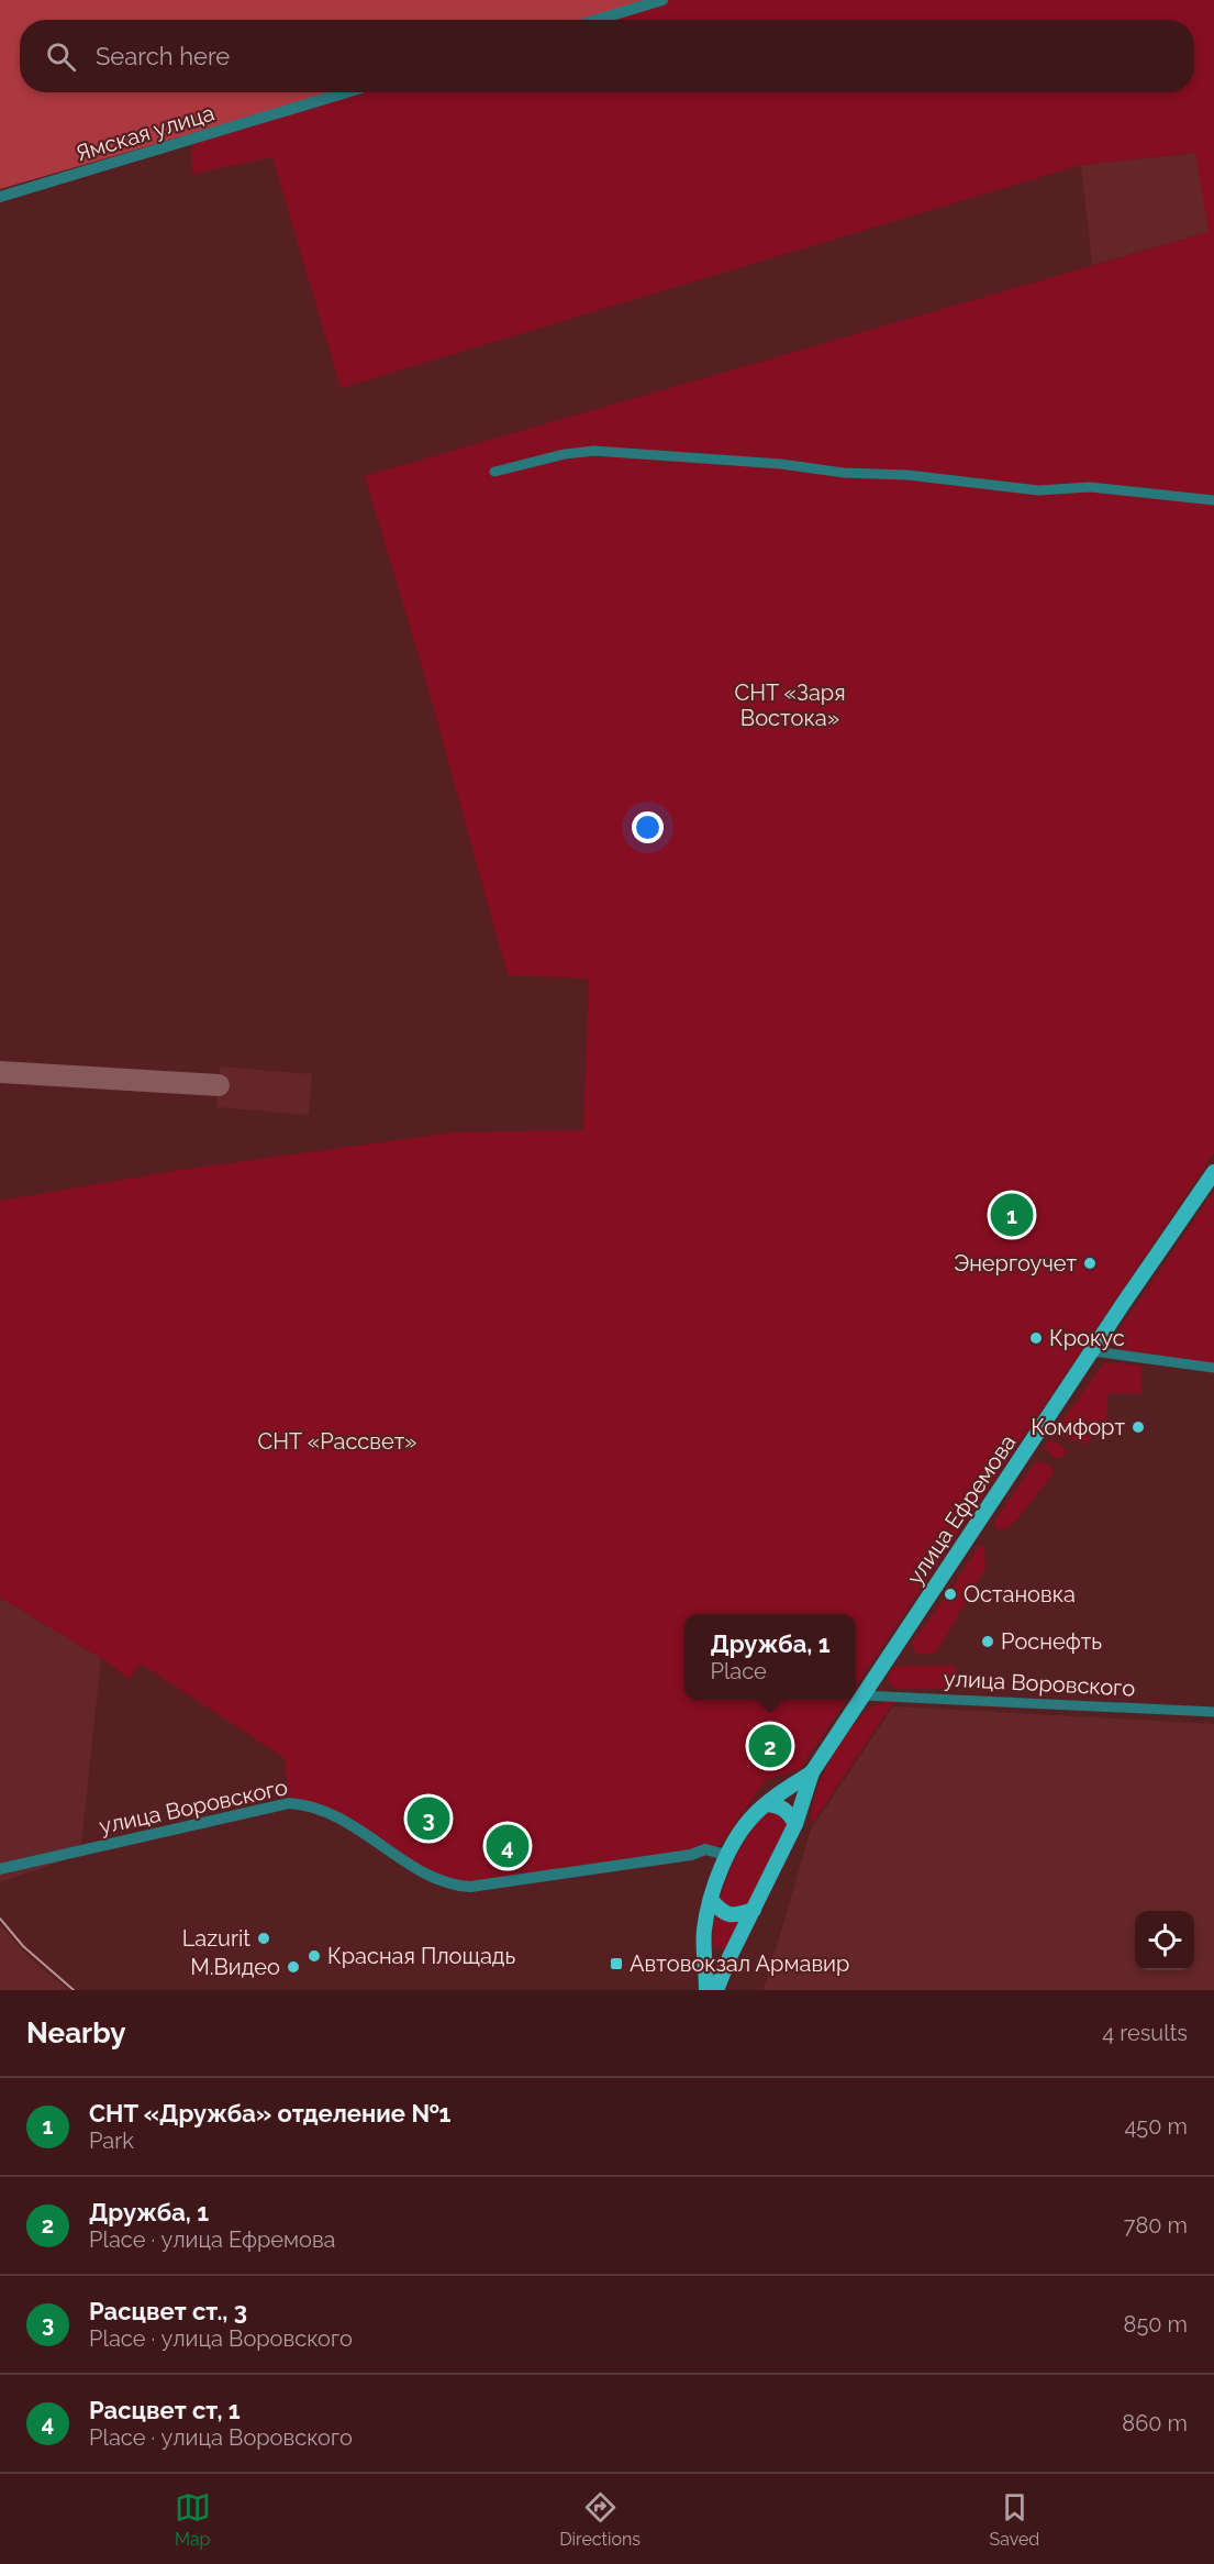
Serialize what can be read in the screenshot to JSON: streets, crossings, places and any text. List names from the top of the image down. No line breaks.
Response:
{"streets":{"main road":["улица Ефремова"],"street":["Ямская улица","улица Воровского"]},"crossings":[["улица Ефремова","улица Воровского"]],"parks":["СНТ «Заря Востока»","СНТ «Рассвет»"],"places":{"other":["Энергоучет","Крокус","Комфорт","Остановка","Роснефть","Lazurit","Красная Площадь","М.Видео"],"transit":["Автовокзал Армавир"]},"page":{"search":"Search here","pins":["1","2","3","4"],"popup":["Дружба, 1","Place"],"heading":["Nearby","4 results"],"list":[{"mark":"1","name":"СНТ «Дружба» отделение №1","note":"Park","value":"450 m"},{"mark":"2","name":"Дружба, 1","note":"Place · улица Ефремова","value":"780 m"},{"mark":"3","name":"Расцвет ст., 3","note":"Place · улица Воровского","value":"850 m"},{"mark":"4","name":"Расцвет ст, 1","note":"Place · улица Воровского","value":"860 m"}],"nav":["Map","Directions","Saved"]}}
